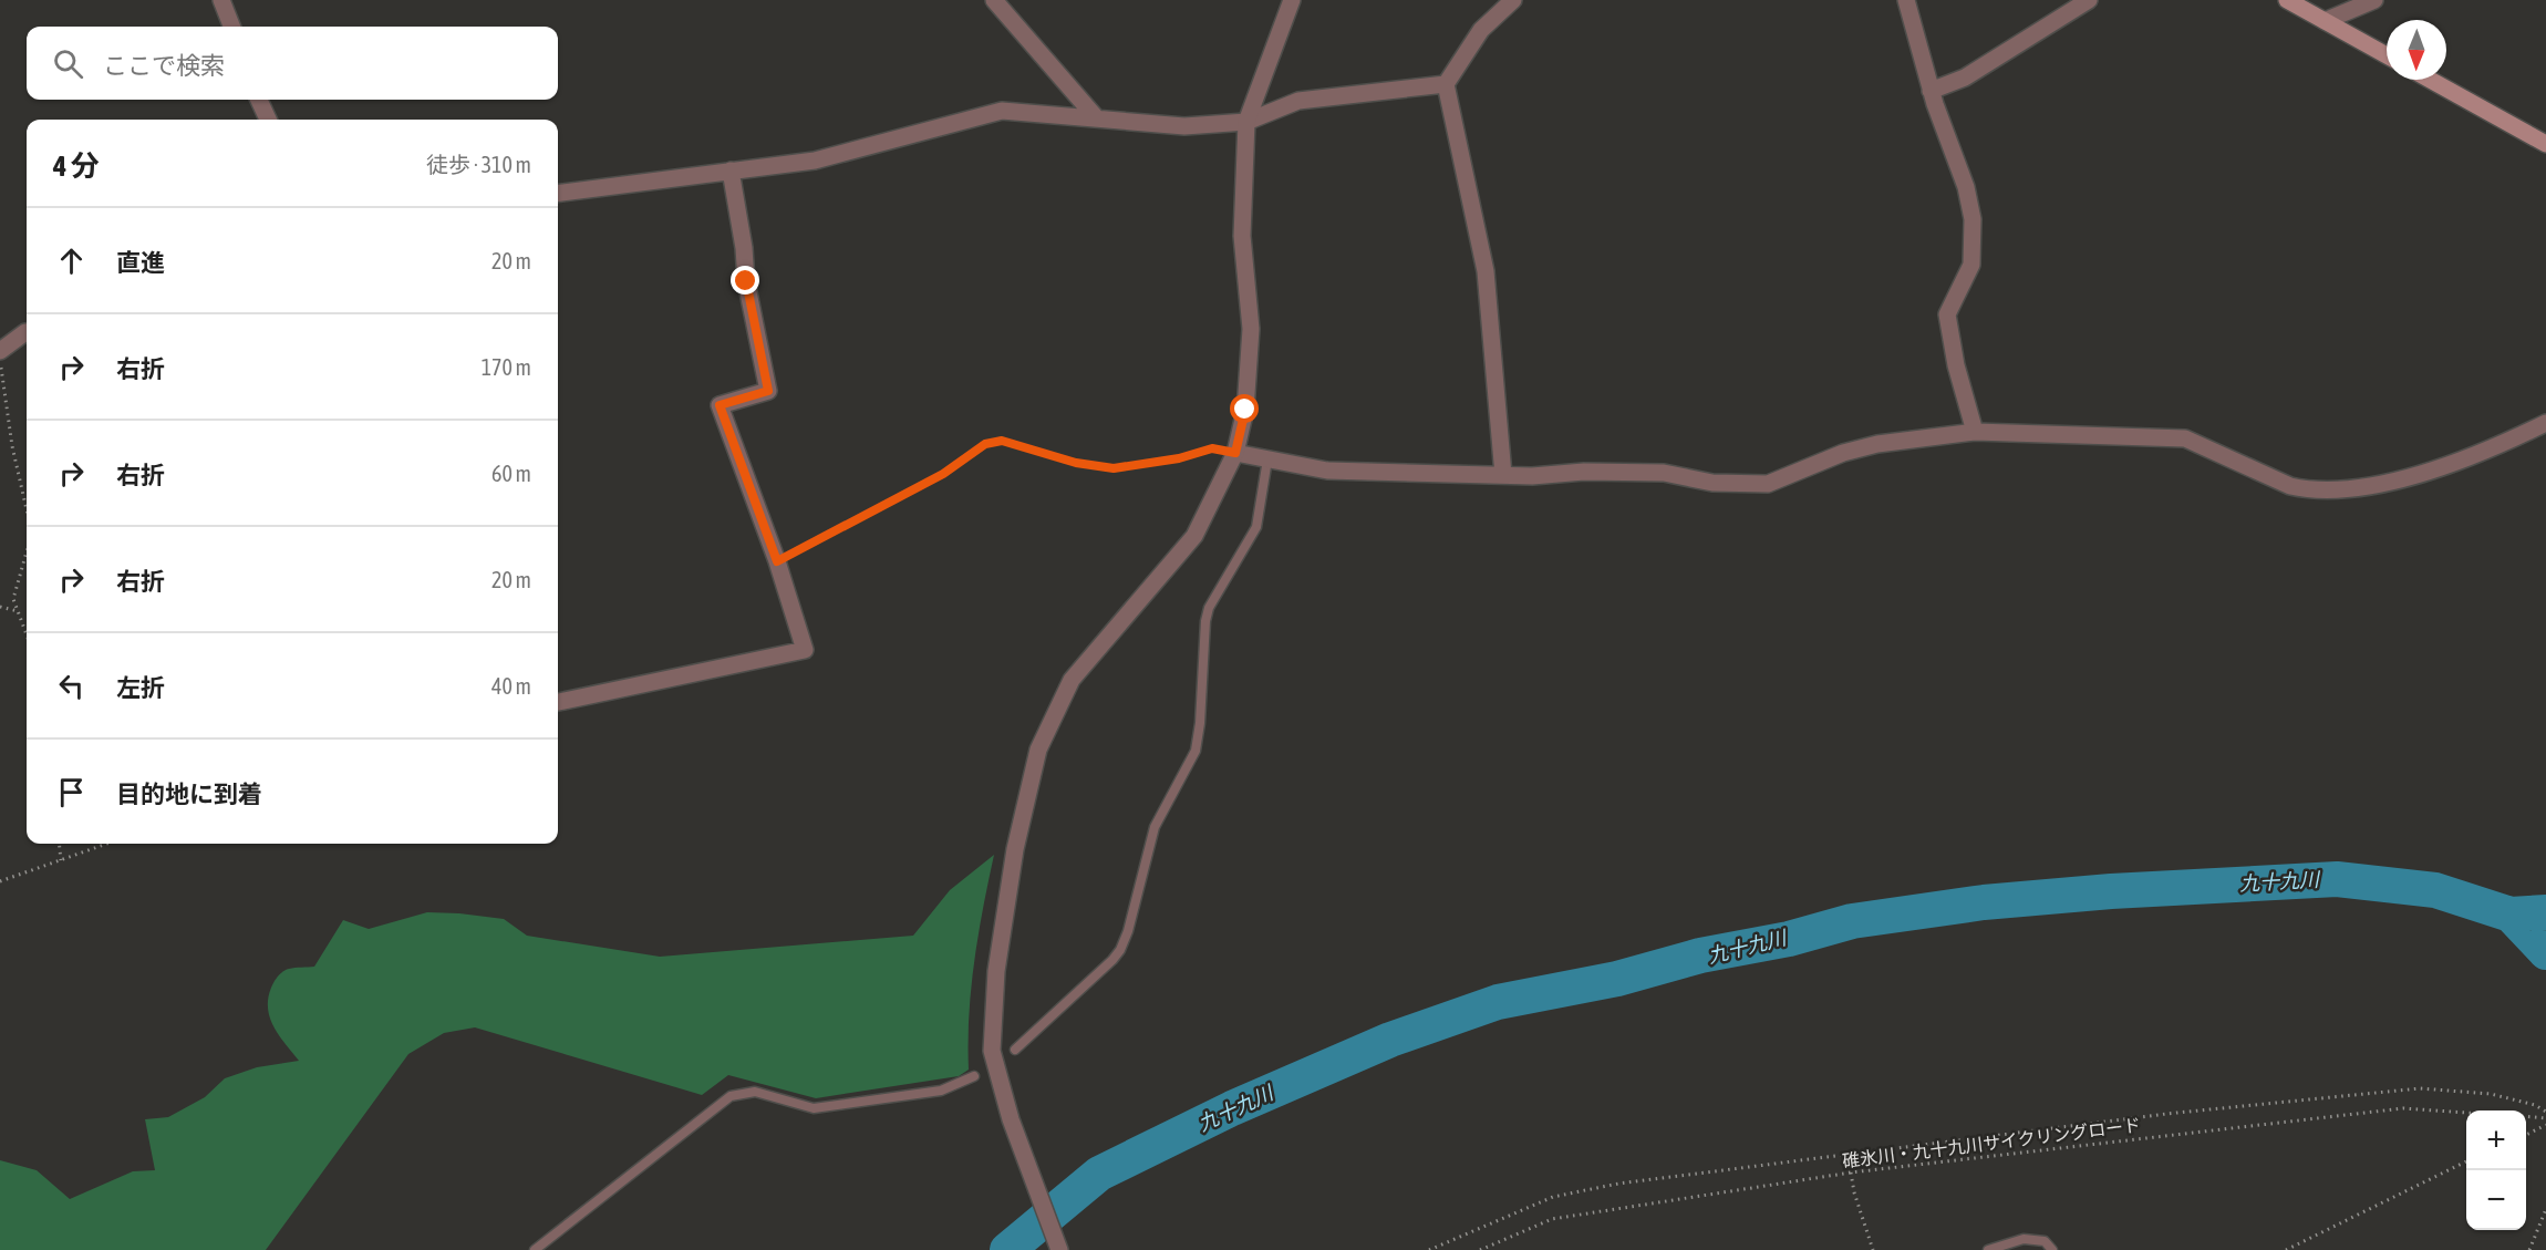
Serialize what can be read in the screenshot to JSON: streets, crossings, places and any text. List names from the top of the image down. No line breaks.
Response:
{"streets":{"path":["碓氷川・九十九川サイクリングロード"]},"water":["九十九川"],"north":"bottom","page":{"search":"ここで検索","heading":["4 分","徒歩 · 310 m"],"list":[["直進","20 m"],["右折","170 m"],["右折","60 m"],["右折","20 m"],["左折","40 m"],"目的地に到着"],"map_buttons":["+","−"]}}
